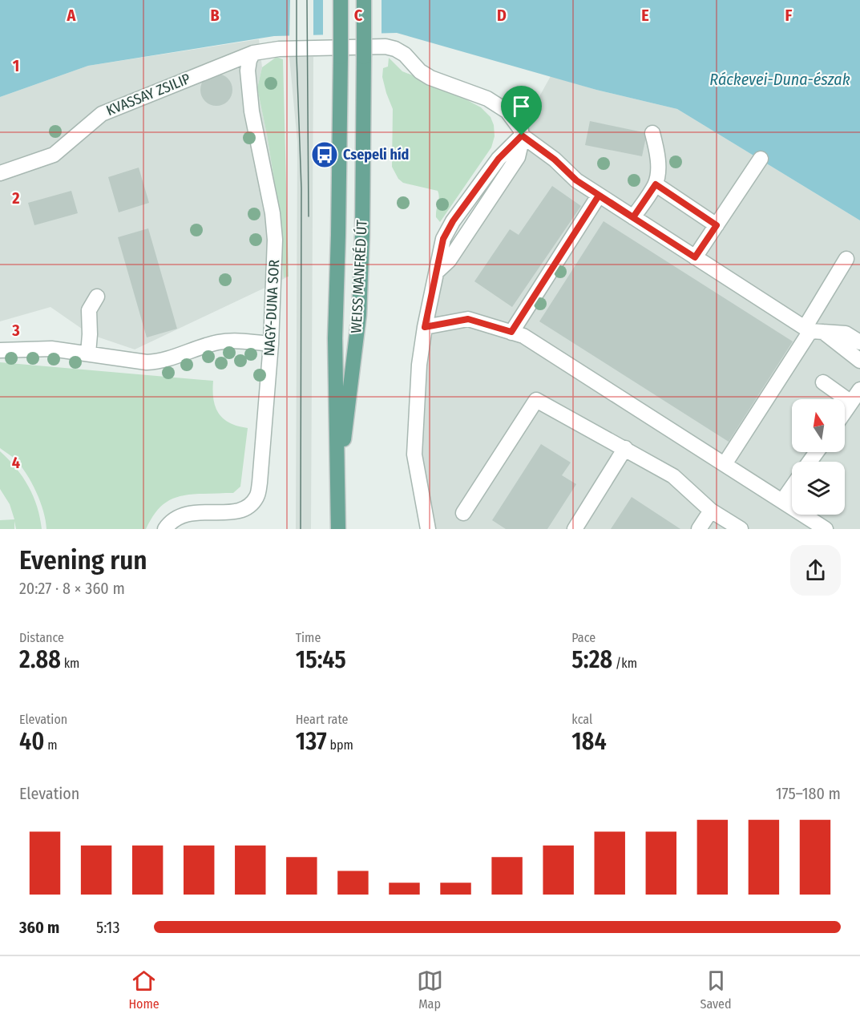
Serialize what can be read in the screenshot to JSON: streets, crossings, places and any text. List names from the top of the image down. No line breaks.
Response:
{"streets":{"main road":["WEISS MANFRÉD ÚT"],"lane":["KVASSAY ZSILIP","NAGY-DUNA SOR"]},"crossings":[["KVASSAY ZSILIP","NAGY-DUNA SOR"]],"water":["Ráckevei-Duna-észak"],"places":{"bus stop":["Csepeli híd"]},"north":"top","page":{"heading":["Evening run","20:27 · 8 × 360 m"],"stats":[["Distance","2.88 km"],["Time","15:45"],["Pace","5:28 /km"],["Elevation","40 m"],["Heart rate","137 bpm"],["kcal","184"]],"chart":["Elevation","175–180 m"],"list":[{"name":"360 m","note":"5:13"}],"tabs":["Home","Map","Saved"]},"grid":{"columns":["A","B","C","D","E","F"],"rows":["1","2","3","4"]}}
